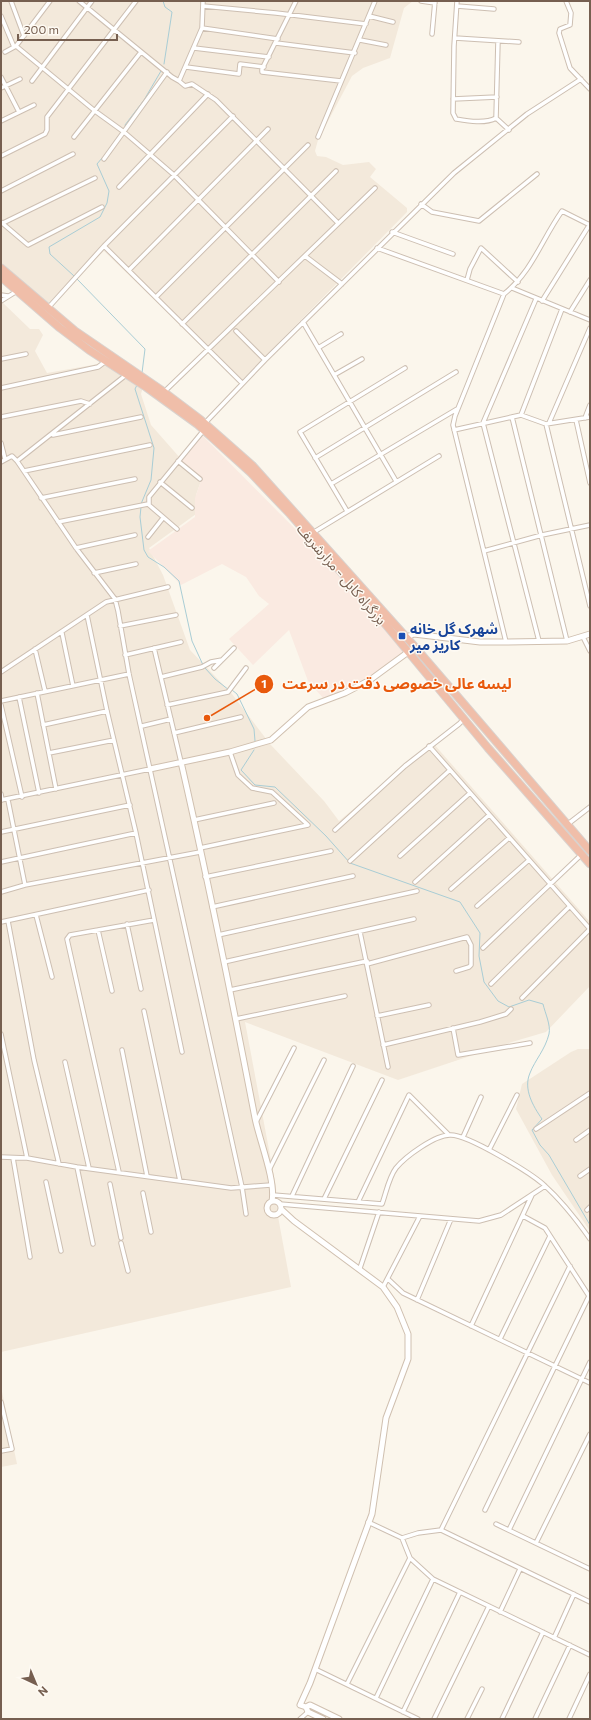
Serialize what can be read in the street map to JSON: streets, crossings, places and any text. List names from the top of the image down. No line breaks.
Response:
{"streets":{"highway":["بزرگراه کابل - مزارشریف"]},"places":{"transit":["شهرک گل خانه کاریز میر"],"other":["لیسه عالی خصوصی دقت در سرعت"]},"scale_bar":"200 m","north":"bottom right"}
